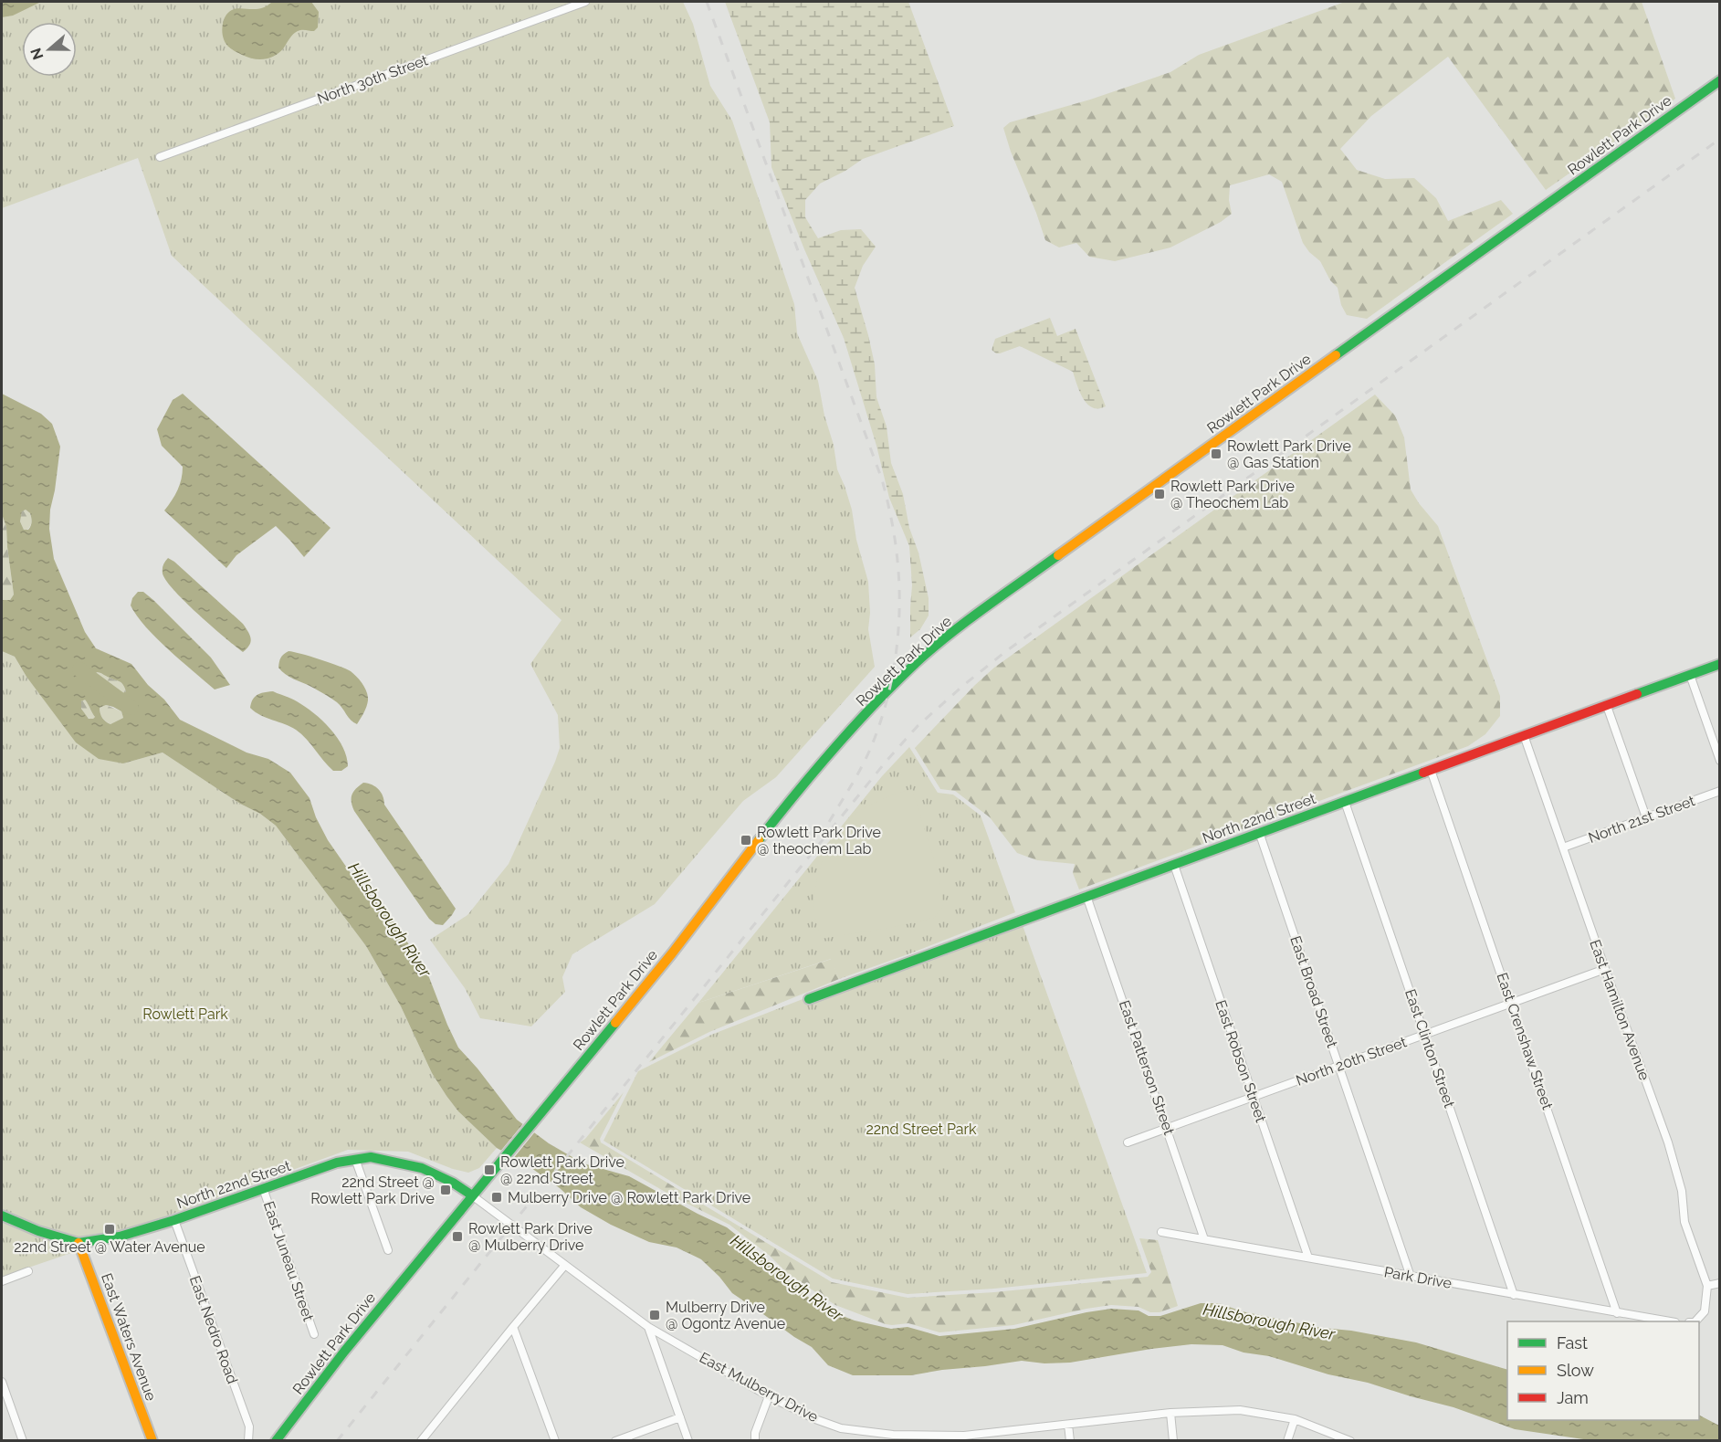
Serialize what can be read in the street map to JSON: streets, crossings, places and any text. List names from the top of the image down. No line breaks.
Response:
{"streets":{"street":["North 30th Street","Rowlett Park Drive","North 22nd Street","North 21st Street","East Broad Street","East Hamilton Avenue","East Crenshaw Street","East Clinton Street","East Robson Street","North 20th Street","East Patterson Street","East Juneau Street","Park Drive","East Nedro Road","East Waters Avenue","East Mulberry Drive"]},"crossings":[["Rowlett Park Drive","North 22nd Street"],["Rowlett Park Drive","East Mulberry Drive"],["North 22nd Street","East Broad Street"],["North 22nd Street","East Hamilton Avenue"],["North 22nd Street","East Crenshaw Street"],["North 22nd Street","East Clinton Street"],["North 22nd Street","East Robson Street"],["North 22nd Street","East Patterson Street"],["North 22nd Street","East Juneau Street"],["North 22nd Street","East Nedro Road"],["North 22nd Street","East Waters Avenue"],["North 22nd Street","East Mulberry Drive"],["North 21st Street","East Hamilton Avenue"],["East Broad Street","North 20th Street"],["East Broad Street","Park Drive"],["East Hamilton Avenue","North 20th Street"],["East Crenshaw Street","North 20th Street"],["East Crenshaw Street","Park Drive"],["East Clinton Street","North 20th Street"],["East Clinton Street","Park Drive"],["East Robson Street","North 20th Street"],["East Robson Street","Park Drive"],["North 20th Street","East Patterson Street"],["East Patterson Street","Park Drive"]],"water":["Hillsborough River"],"parks":["Rowlett Park","22nd Street Park"],"places":{"transit":["Rowlett Park Drive @ Gas Station","Rowlett Park Drive @ Theochem Lab","Rowlett Park Drive @ theochem Lab","Rowlett Park Drive @ 22nd Street","22nd Street @ Rowlett Park Drive","Mulberry Drive @ Rowlett Park Drive","22nd Street @ Water Avenue","Rowlett Park Drive @ Mulberry Drive","Mulberry Drive @ Ogontz Avenue"]},"legend":["Fast","Slow","Jam"],"north":"left"}
